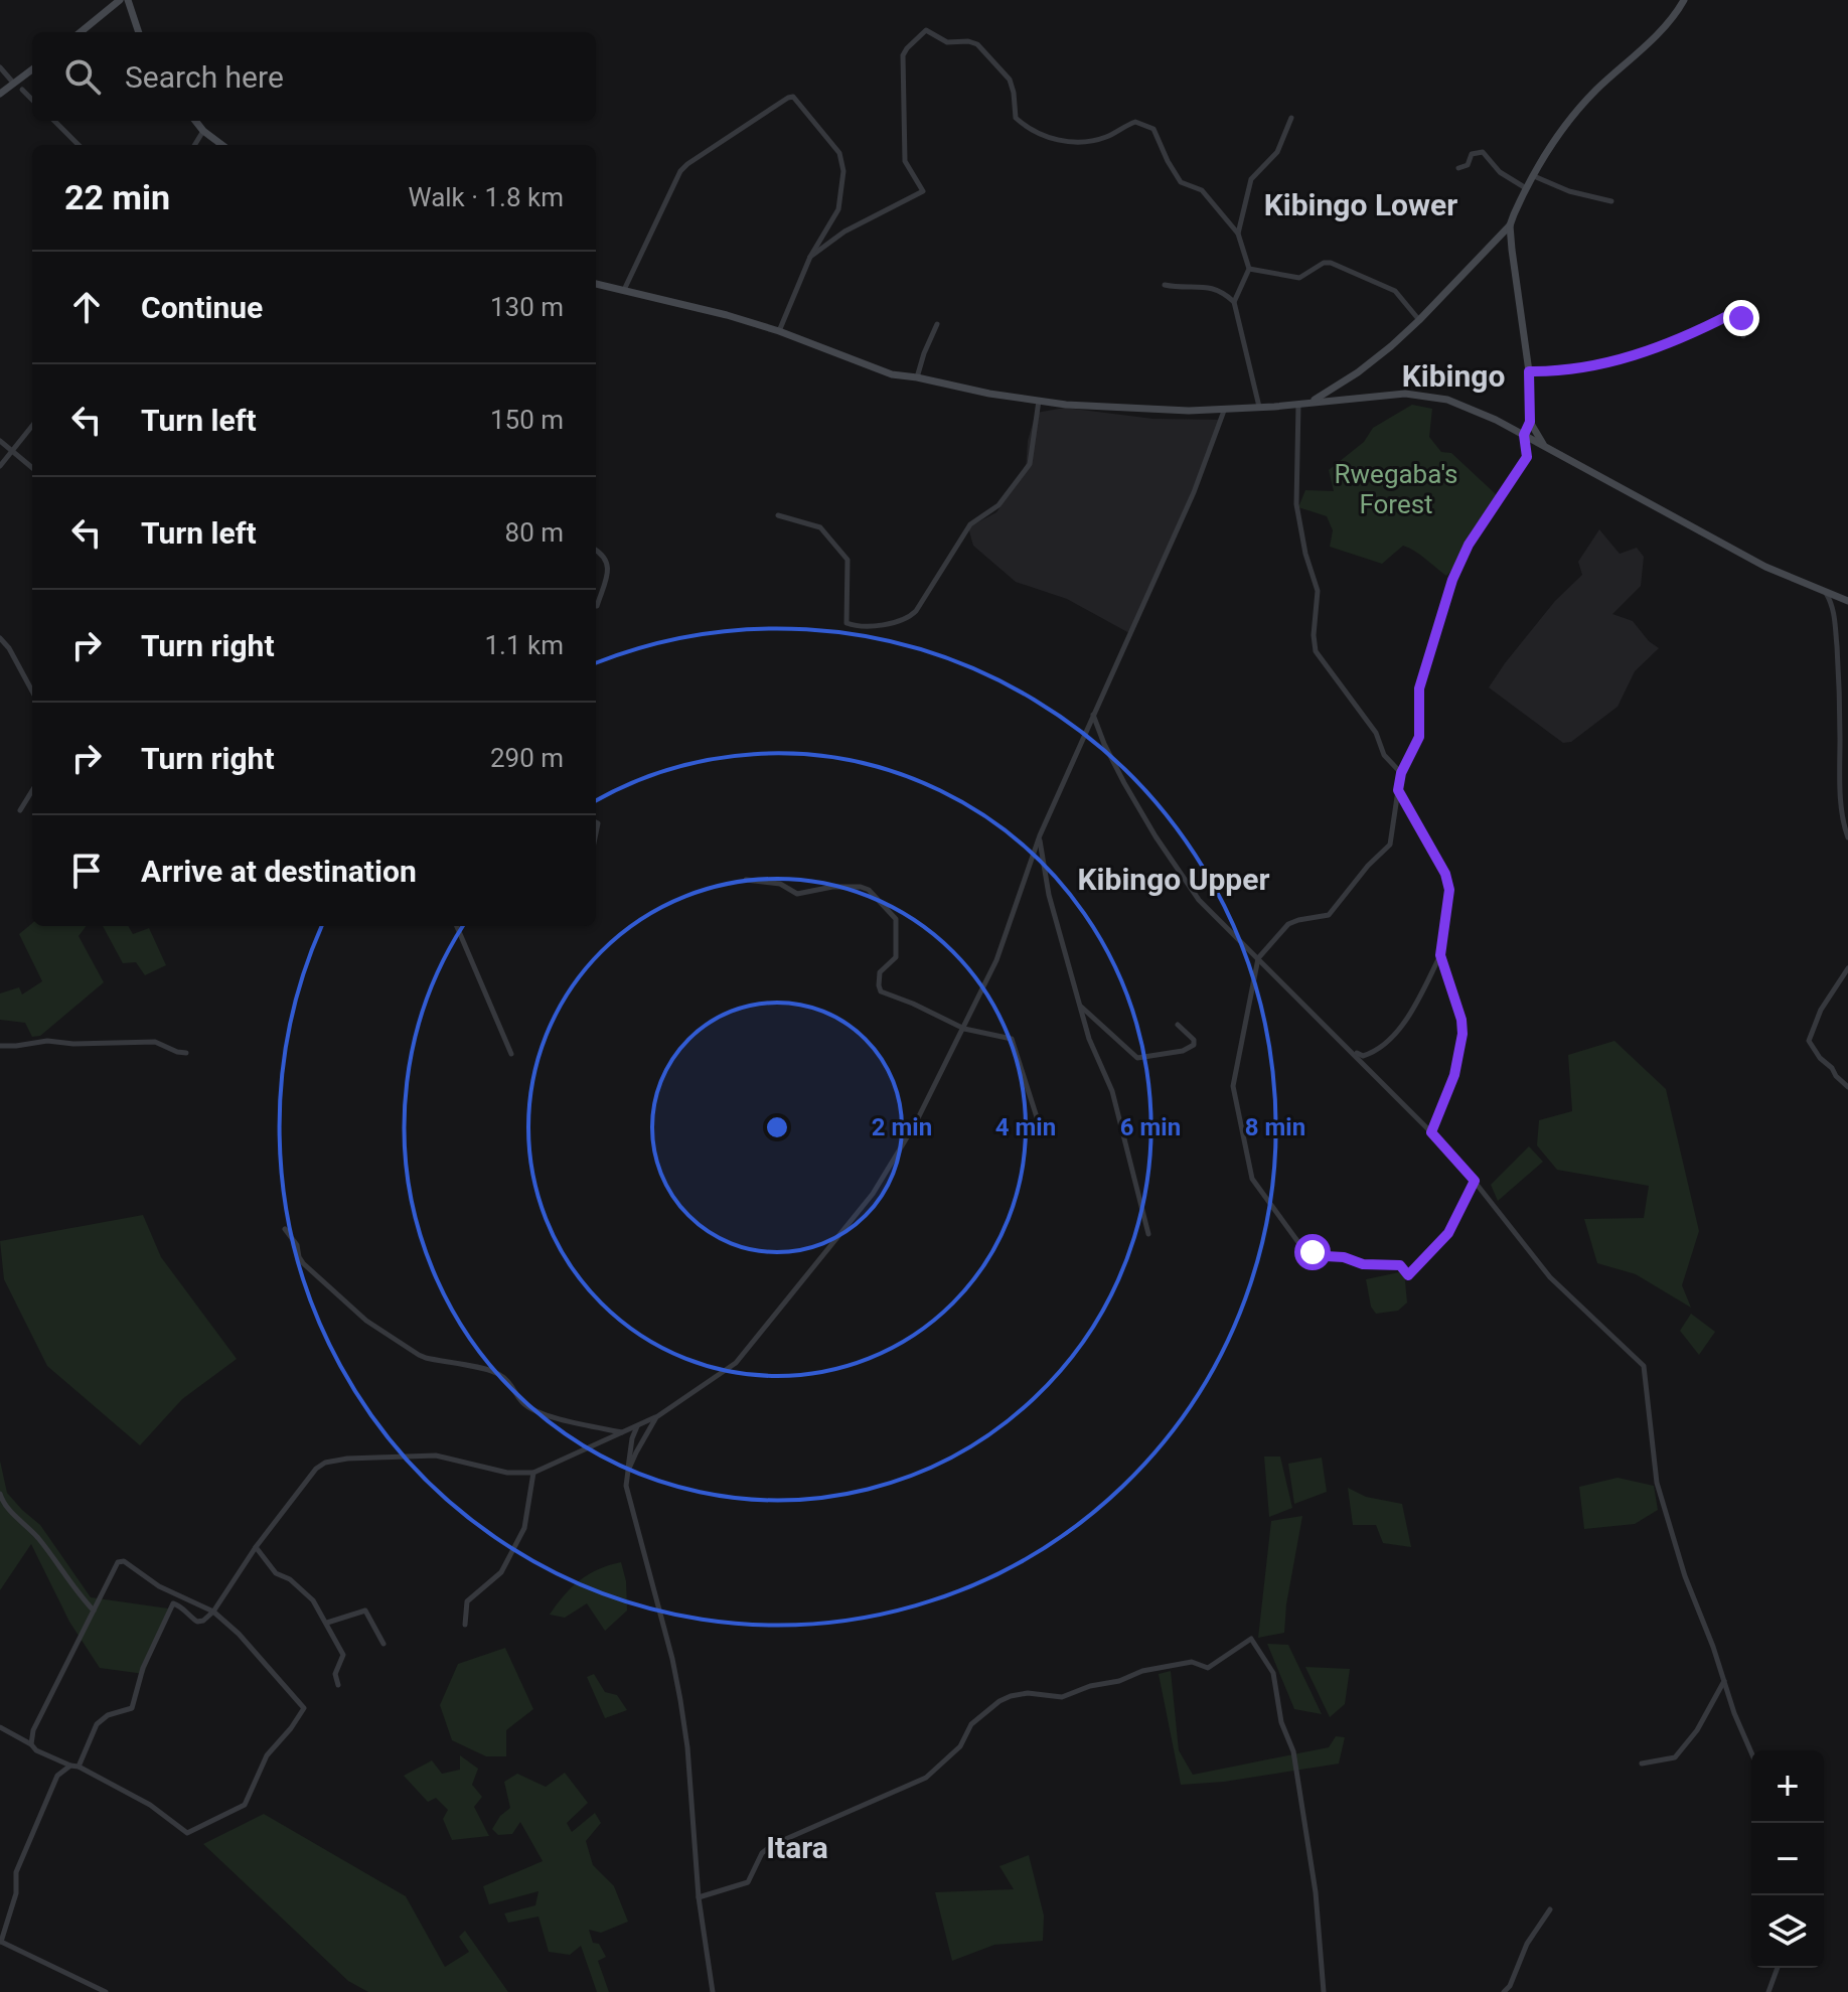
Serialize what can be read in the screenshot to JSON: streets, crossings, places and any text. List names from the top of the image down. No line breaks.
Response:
{"districts":["Kibingo Lower","Kibingo","Kibingo Upper","Itara"],"parks":["Rwegaba's Forest"],"page":{"search":"Search here","heading":["22 min","Walk · 1.8 km"],"list":[["Continue","130 m"],["Turn left","150 m"],["Turn left","80 m"],["Turn right","1.1 km"],["Turn right","290 m"],"Arrive at destination"],"map_buttons":["+","−"]},"rings":["2 min","4 min","6 min","8 min"]}
